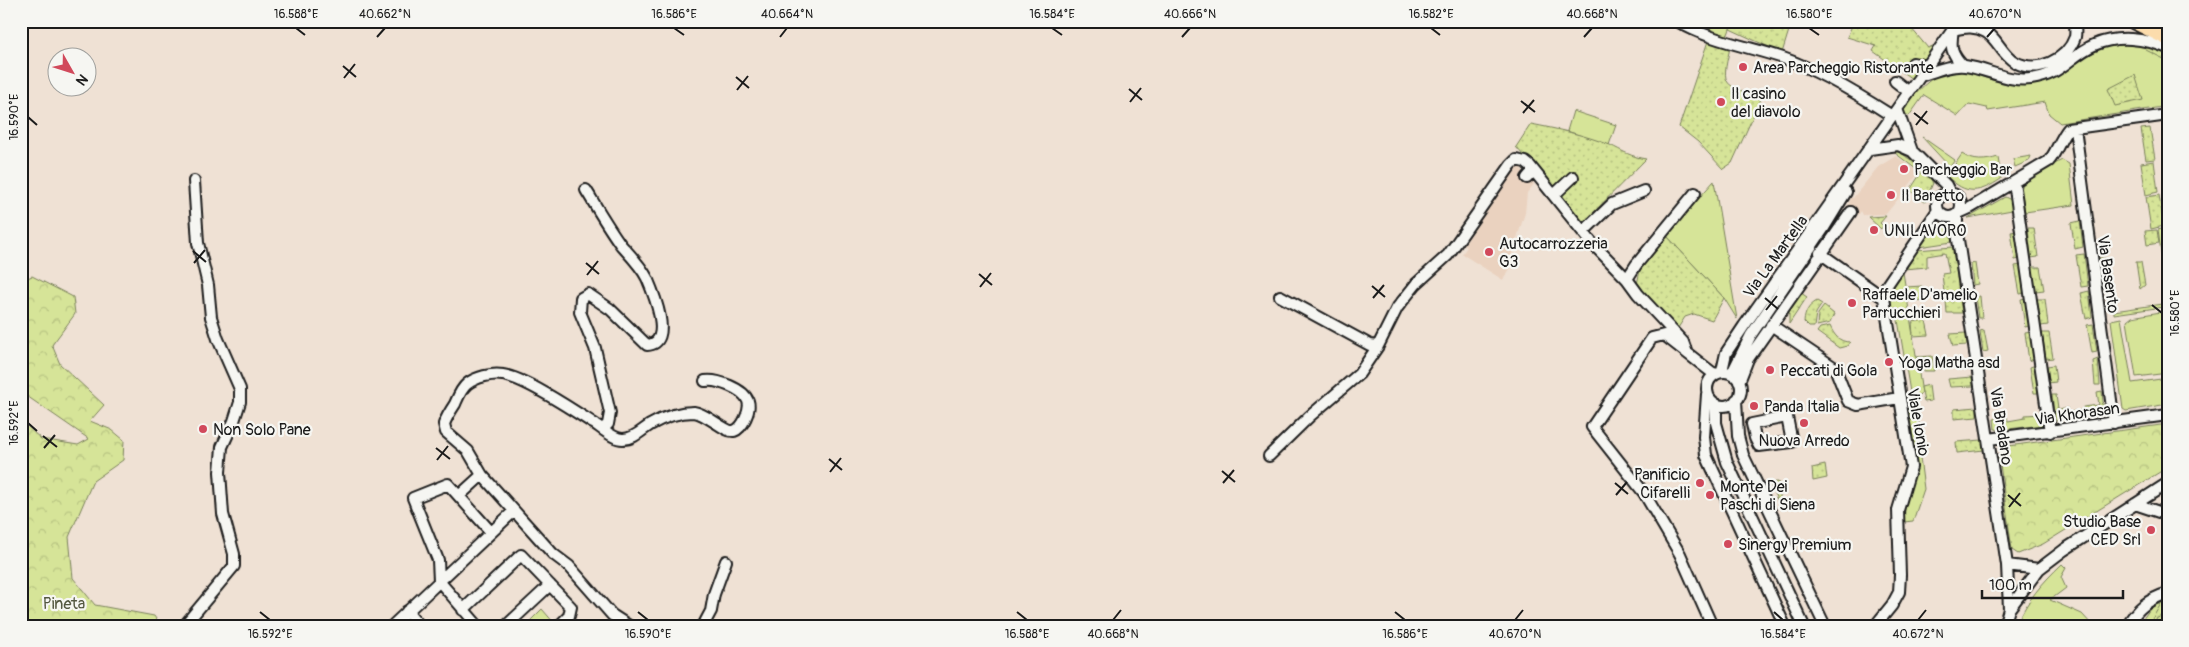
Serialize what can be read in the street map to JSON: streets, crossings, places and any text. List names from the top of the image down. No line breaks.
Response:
{"streets":{"street":["Via La Martella","Via Basento","Via Khorasan","Viale Ionio","Via Bradano"]},"crossings":[["Via Basento","Via Khorasan"],["Via Khorasan","Via Bradano"]],"parks":["Pineta"],"places":["Area Parcheggio Ristorante","Il casino del diavolo","Parcheggio Bar","Il Baretto","UNILAVORO","Autocarrozzeria G3","Raffaele D'amelio Parrucchieri","Yoga Matha asd","Peccati di Gola","Panda Italia","Nuova Arredo","Non Solo Pane","Panificio Cifarelli","Monte Dei Paschi di Siena","Studio Base CED Srl","Sinergy Premium"],"scale_bar":"100 m","north":"bottom right","coordinates":["16.588°E","40.662°N","16.586°E","40.664°N","16.584°E","40.666°N","16.582°E","40.668°N","16.580°E","40.670°N","16.590°E","16.592°E","40.672°N"]}
